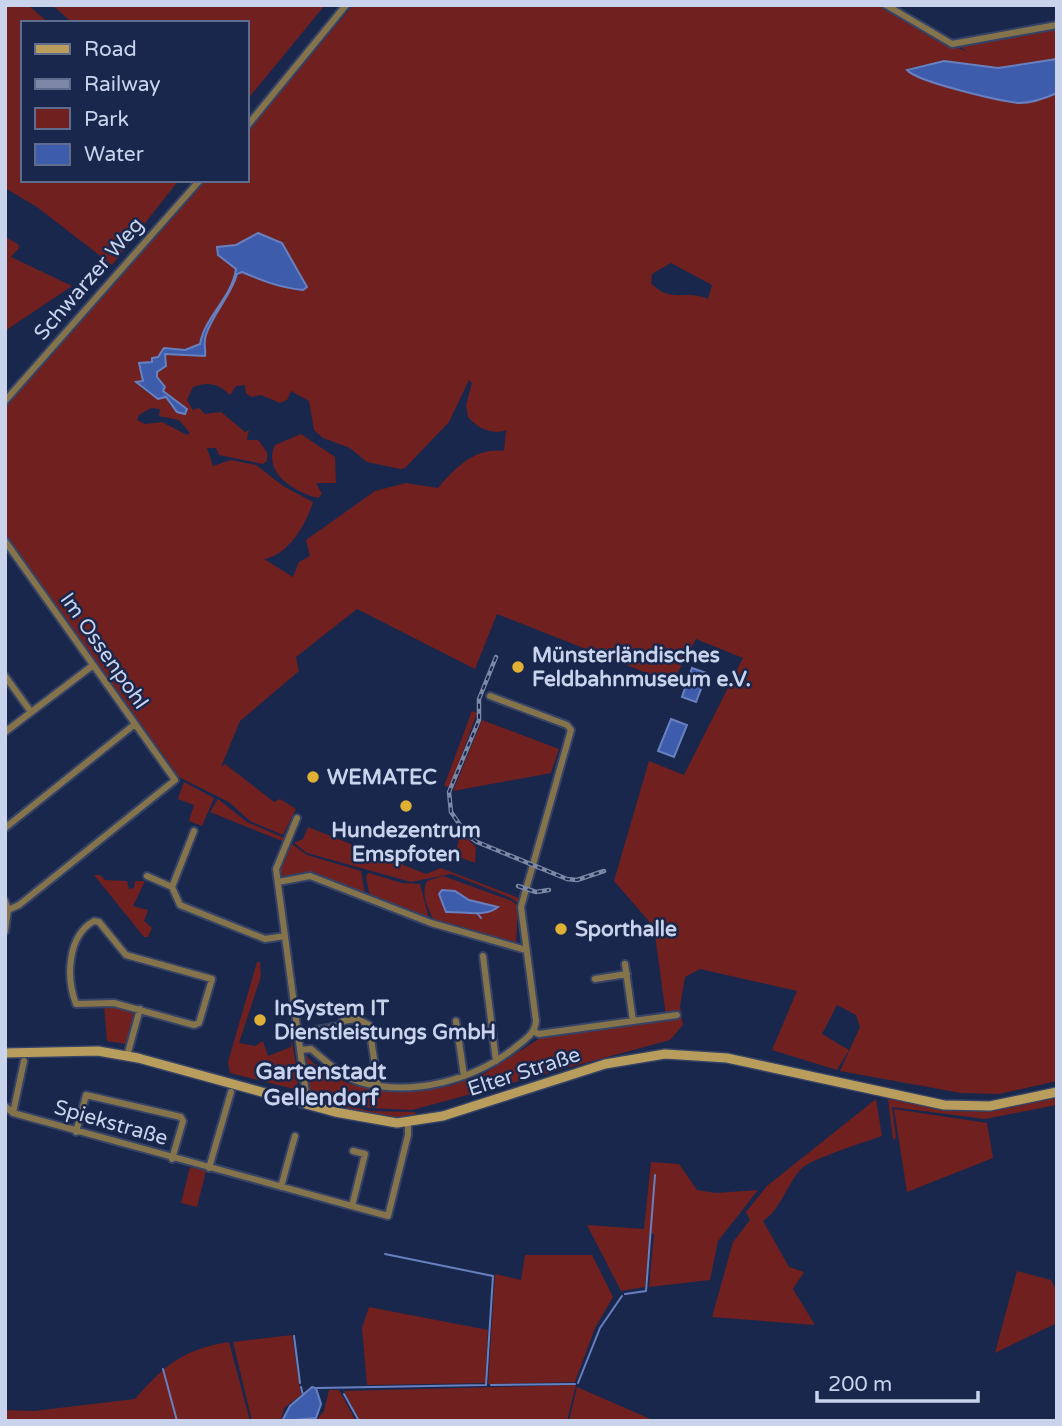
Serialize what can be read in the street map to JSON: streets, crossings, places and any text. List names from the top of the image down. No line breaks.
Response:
{"streets":{"main road":["Elter Straße"],"street":["Schwarzer Weg","Im Ossenpohl","Spiekstraße"]},"crossings":[["Elter Straße","Spiekstraße"]],"districts":["Gartenstadt Gellendorf"],"places":["Münsterländisches Feldbahnmuseum e.V.","WEMATEC","Hundezentrum Emspfoten","Sporthalle","InSystem IT Dienstleistungs GmbH"],"legend":["Road","Railway","Park","Water"],"scale_bar":"200 m"}
